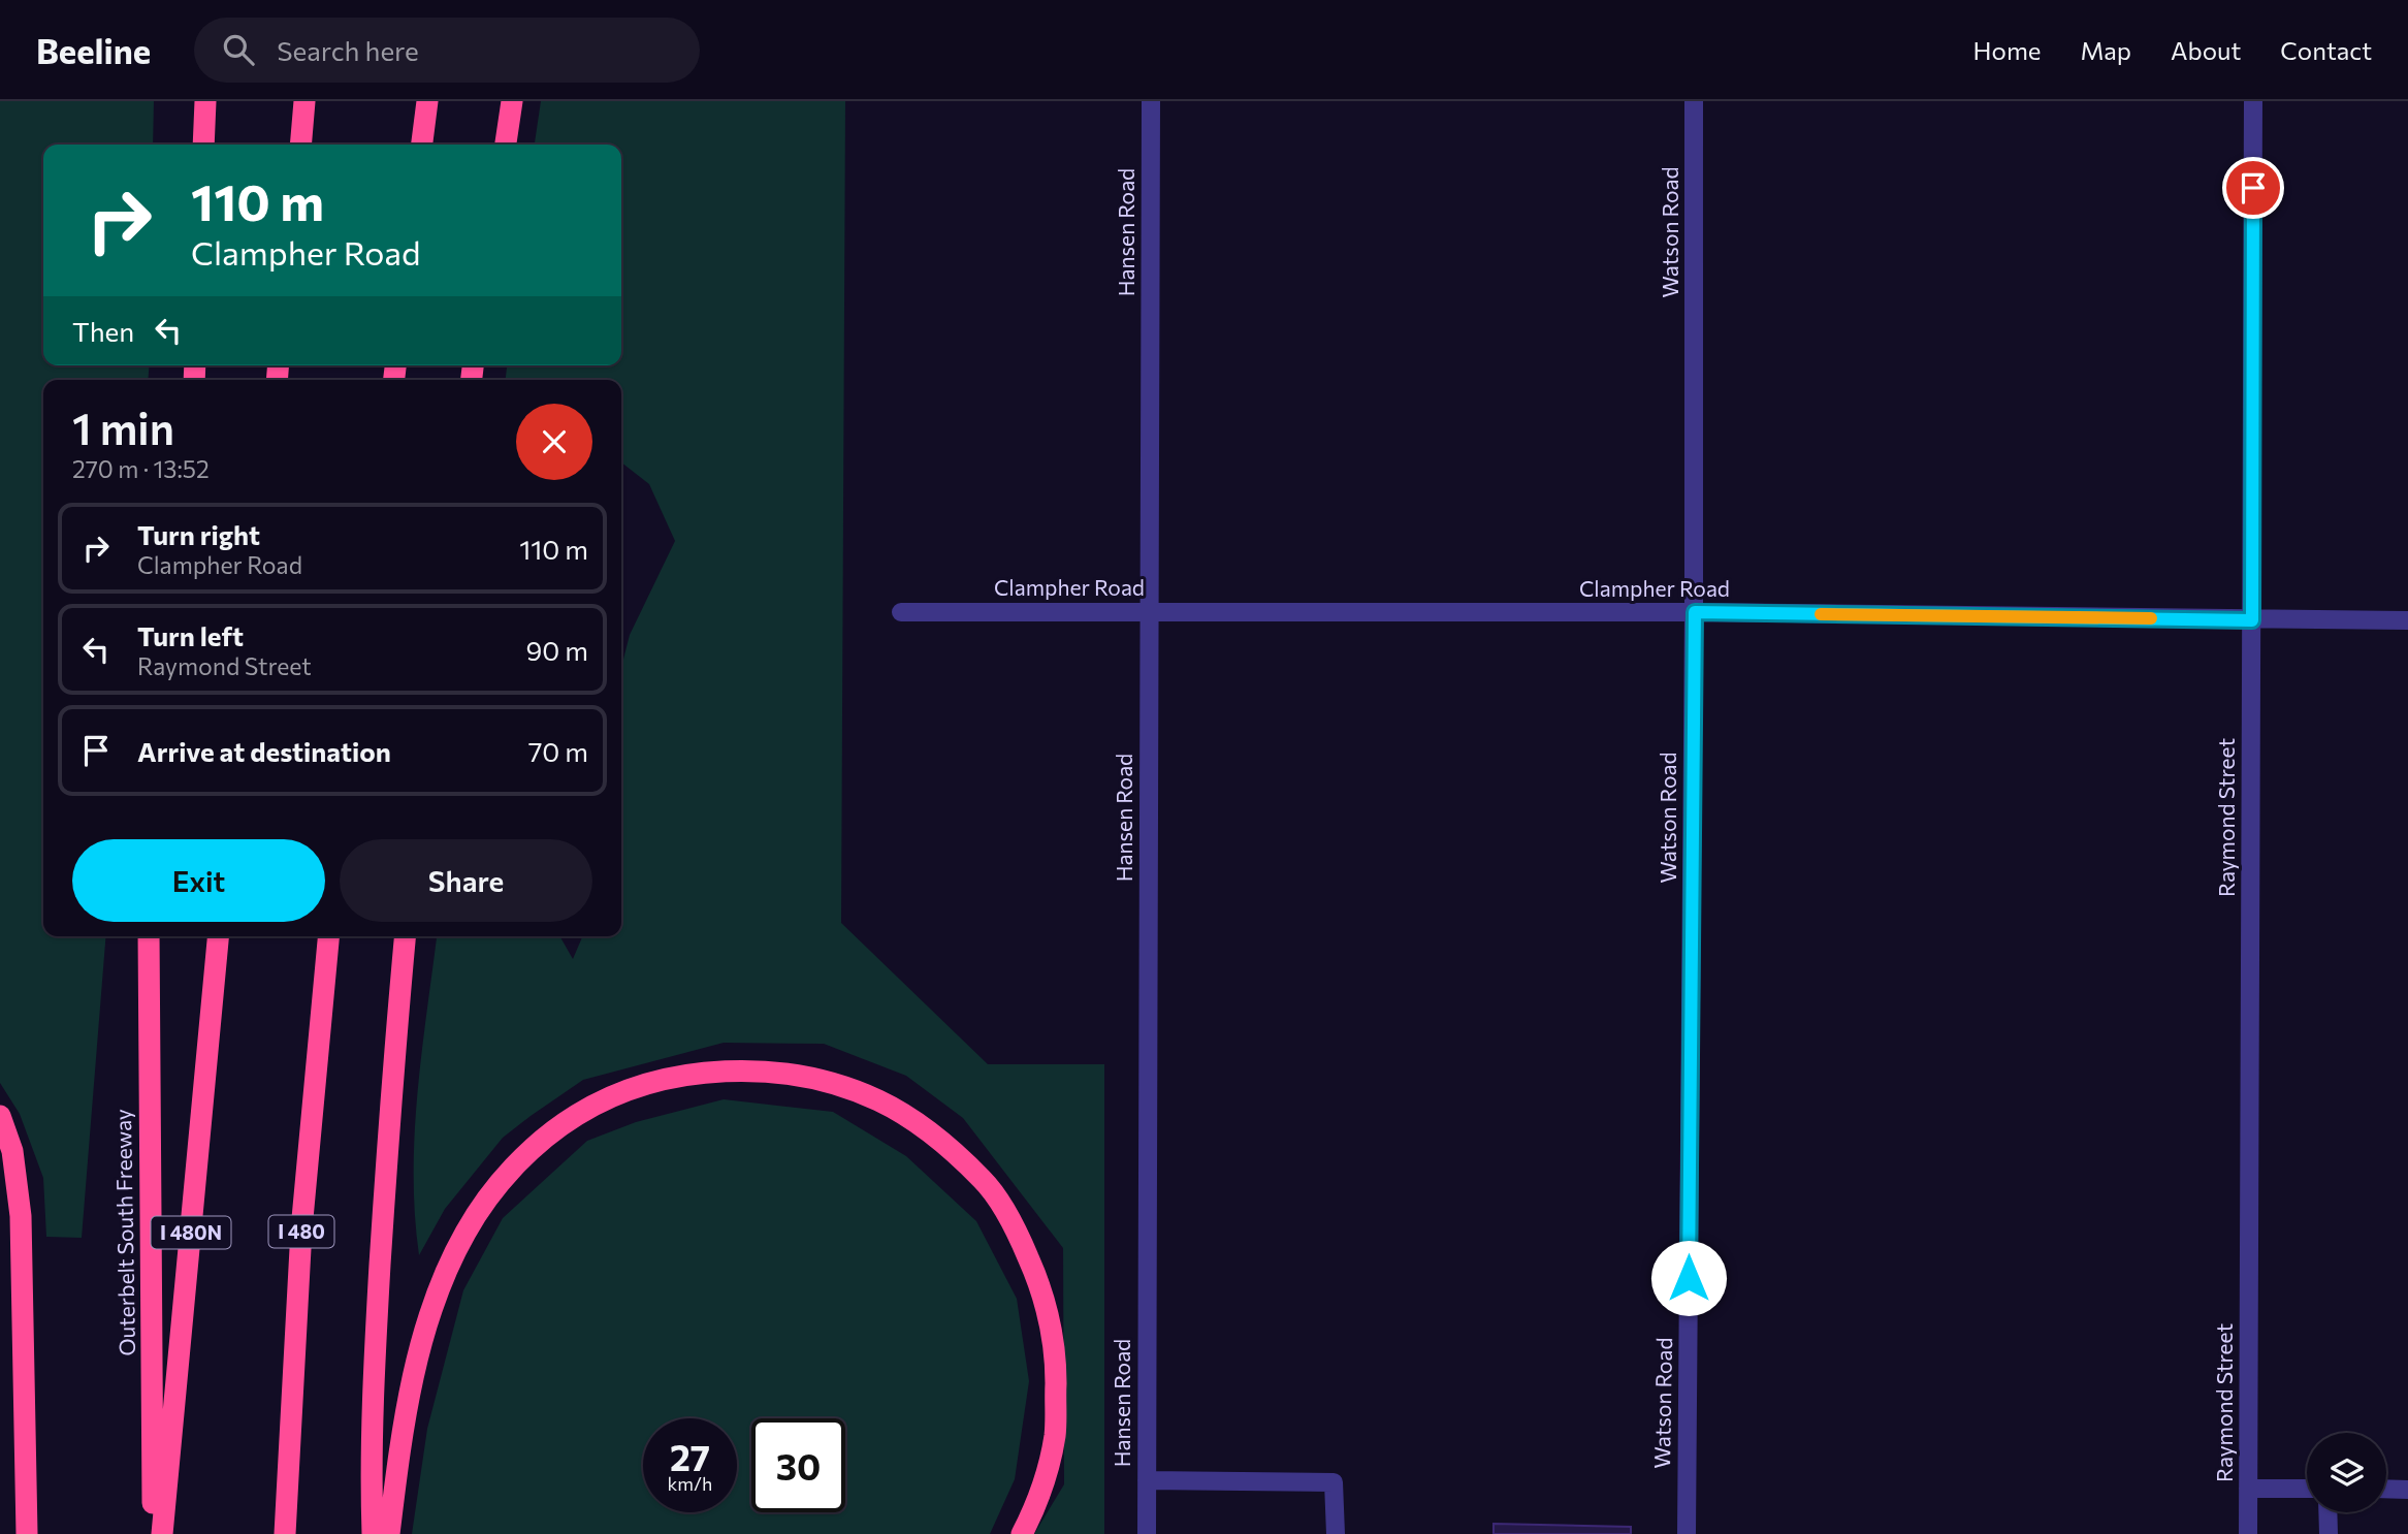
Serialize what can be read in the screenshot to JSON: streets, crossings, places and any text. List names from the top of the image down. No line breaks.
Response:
{"streets":{"highway":["I 480","Outerbelt South Freeway","I 480N"],"street":["Hansen Road","Watson Road","Clampher Road","Raymond Street"]},"crossings":[["Hansen Road","Clampher Road"],["Watson Road","Clampher Road"],["Clampher Road","Raymond Street"]],"page":{"header":"Beeline","search":"Search here","nav":["Home","Map","About","Contact"],"turn":["110 m","Clampher Road"],"then":"Then","heading":["1 min","270 m · 13:52"],"list":[{"name":"Turn right","note":"Clampher Road","value":"110 m"},{"name":"Turn left","note":"Raymond Street","value":"90 m"},{"name":"Arrive at destination","value":"70 m"}],"buttons":["Exit","Share"],"speed":"27 km/h","limit":"30"}}
